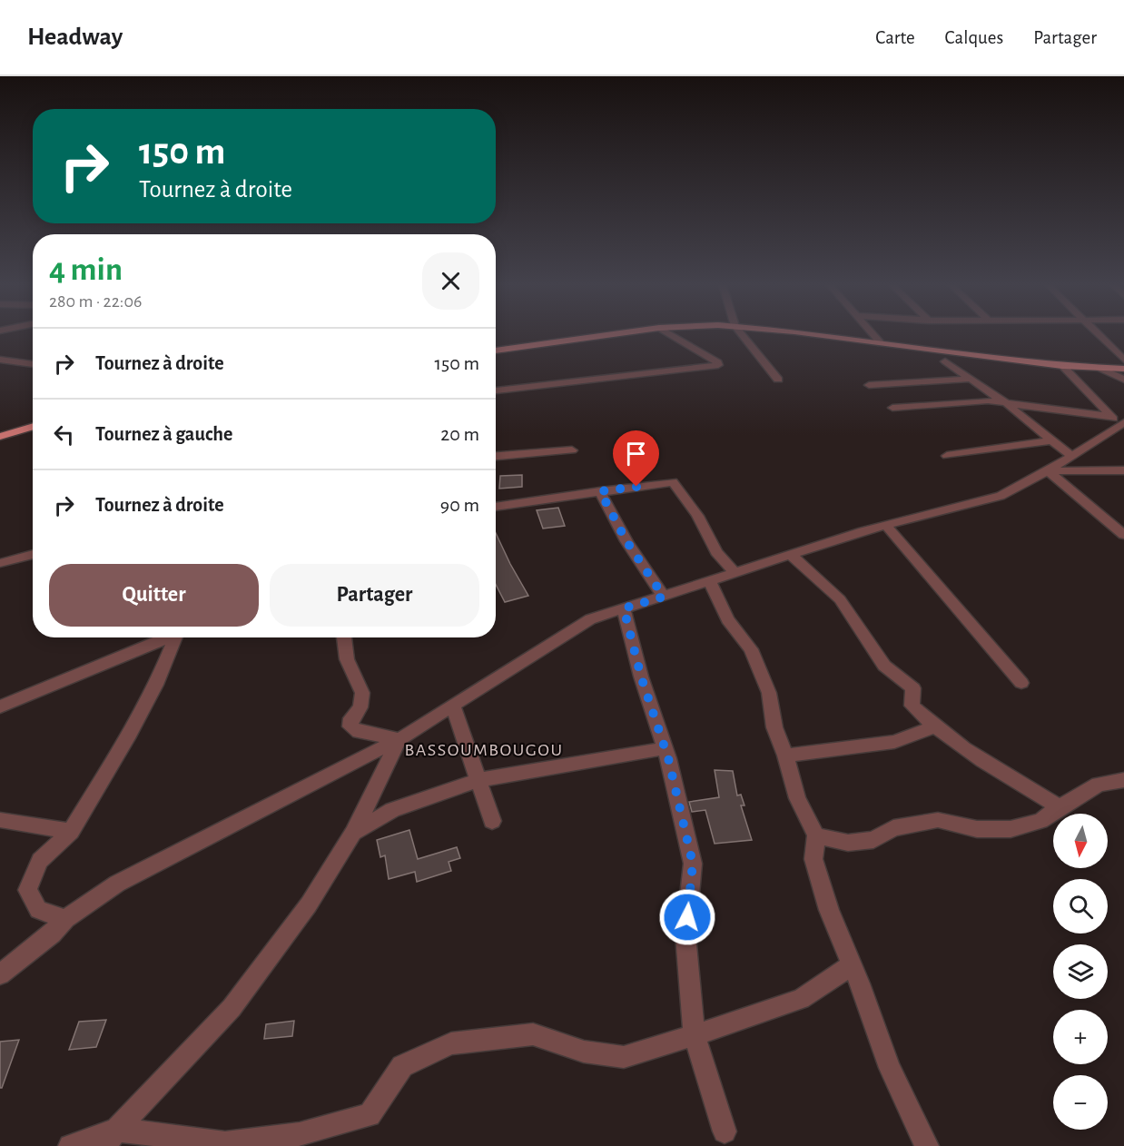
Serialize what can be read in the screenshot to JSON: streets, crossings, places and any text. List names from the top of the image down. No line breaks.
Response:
{"districts":["BASSOUMBOUGOU"],"north":"bottom","page":{"header":"Headway","nav":["Carte","Calques","Partager"],"turn":["150 m","Tournez à droite"],"heading":["4 min","280 m · 22:06"],"list":[{"name":"Tournez à droite","value":"150 m"},{"name":"Tournez à gauche","value":"20 m"},{"name":"Tournez à droite","value":"90 m"}],"buttons":["Quitter","Partager"],"map_buttons":["+","−"]}}
